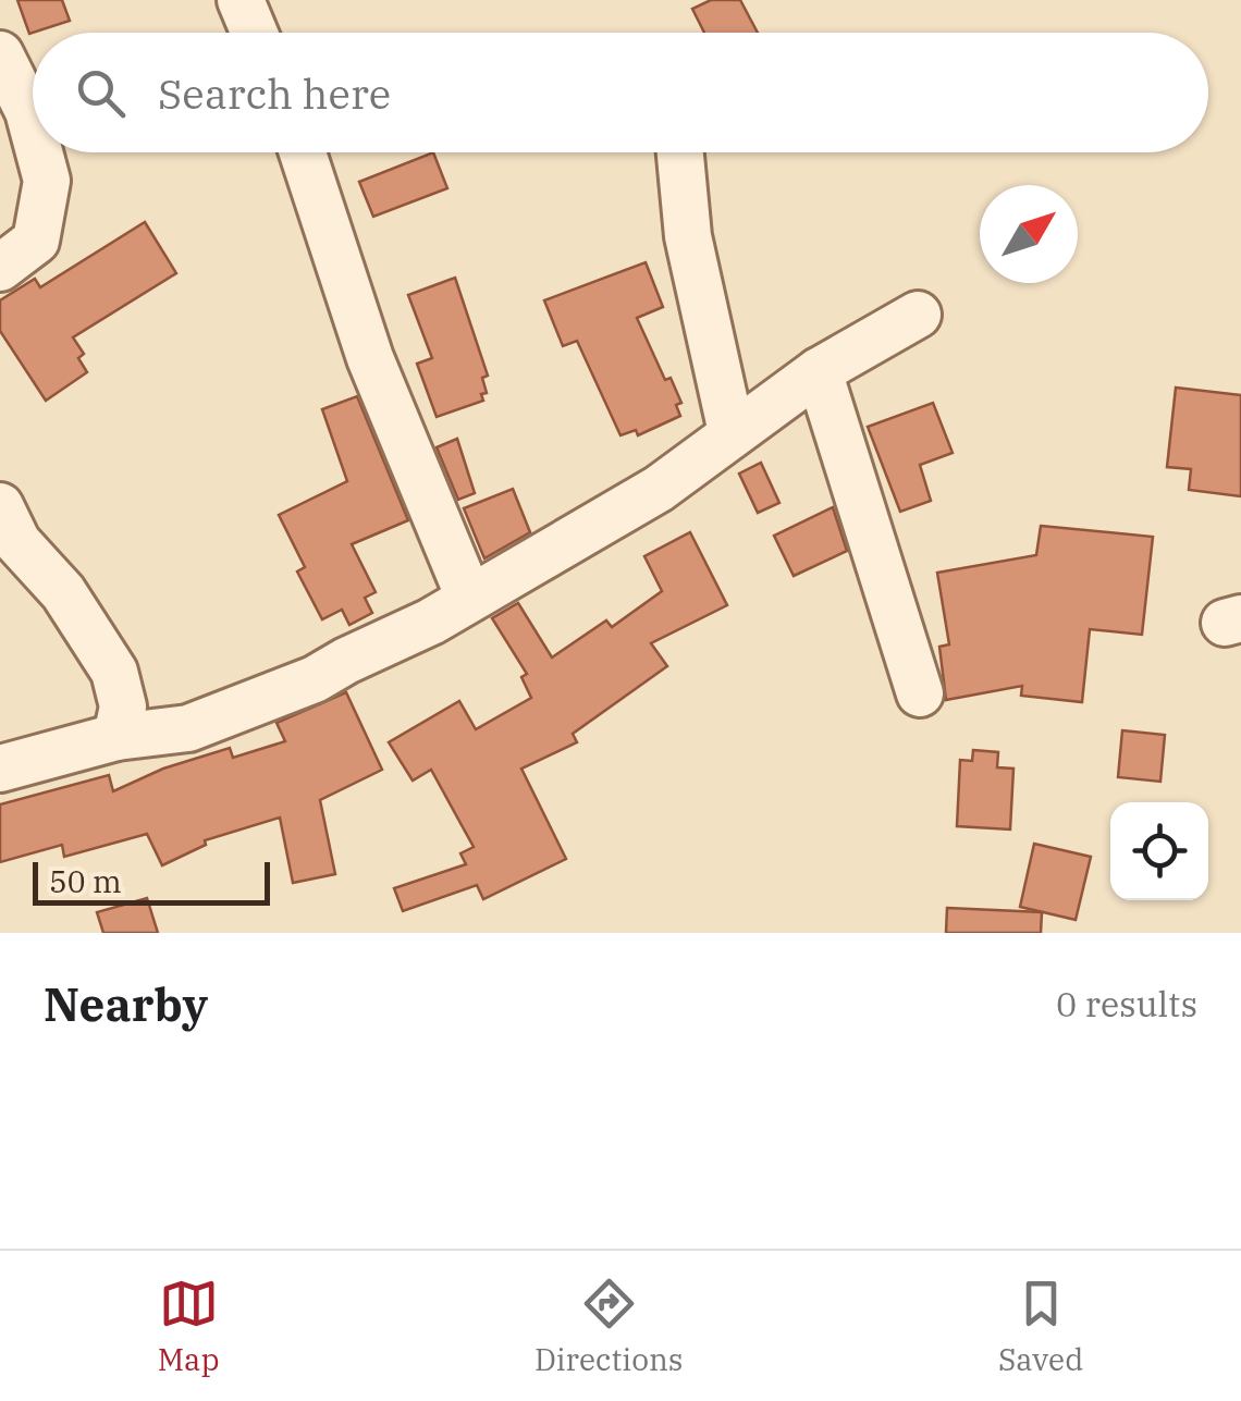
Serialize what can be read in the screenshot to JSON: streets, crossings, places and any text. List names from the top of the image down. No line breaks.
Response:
{"scale_bar":"50 m","north":"top right","page":{"search":"Search here","scale":"50 m","heading":["Nearby","0 results"],"nav":["Map","Directions","Saved"]}}
